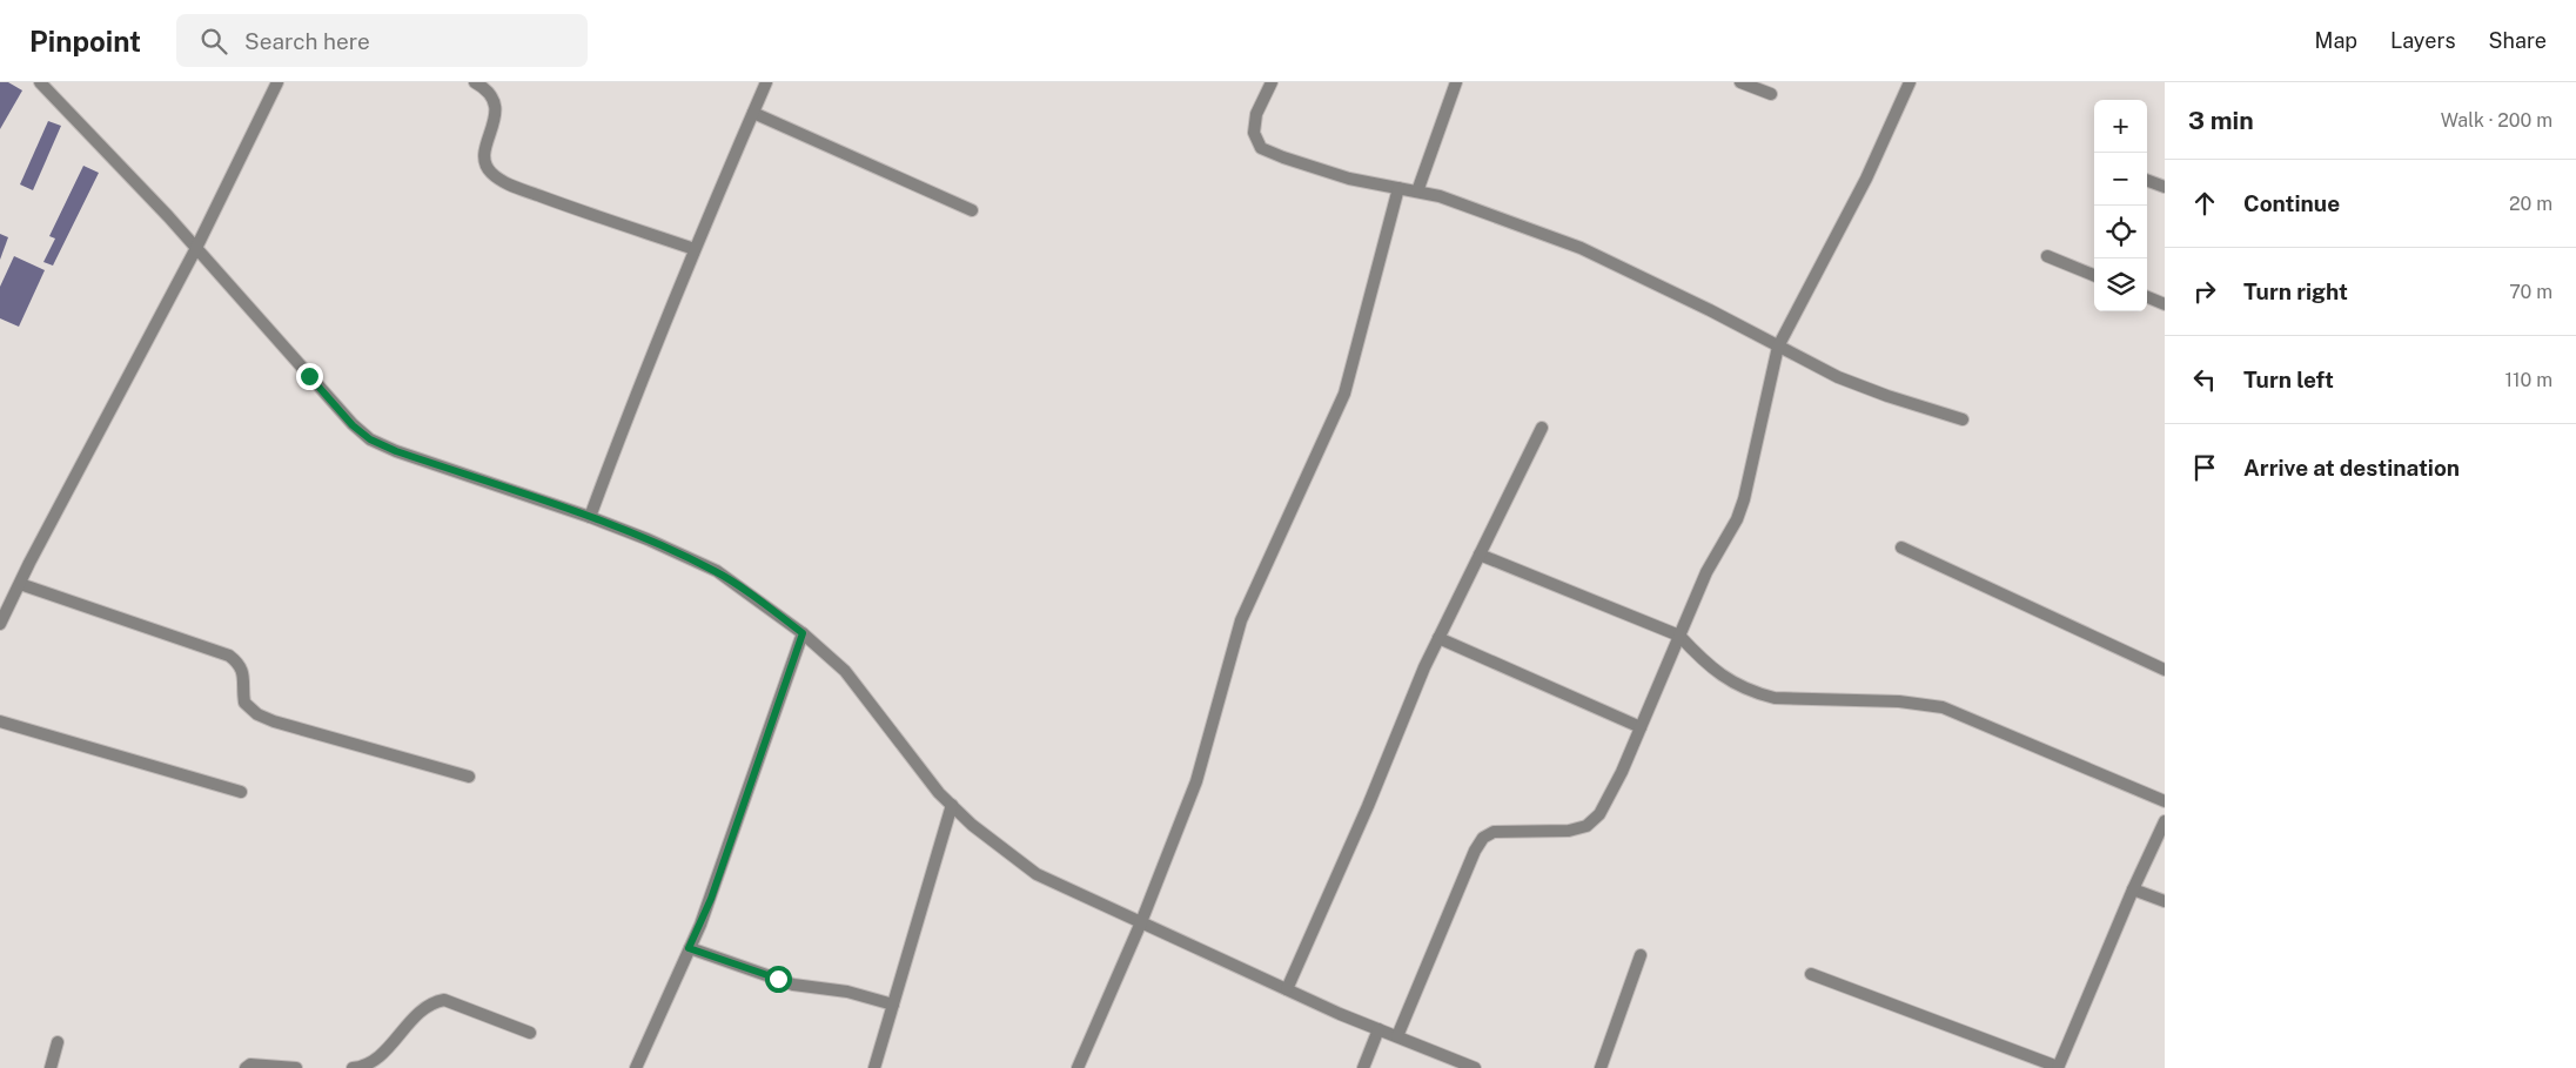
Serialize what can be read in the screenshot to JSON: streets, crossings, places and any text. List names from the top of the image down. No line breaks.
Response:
{"page":{"header":"Pinpoint","search":"Search here","nav":["Map","Layers","Share"],"heading":["3 min","Walk · 200 m"],"map_buttons":["+","−"],"list":[["Continue","20 m"],["Turn right","70 m"],["Turn left","110 m"],"Arrive at destination"]}}
